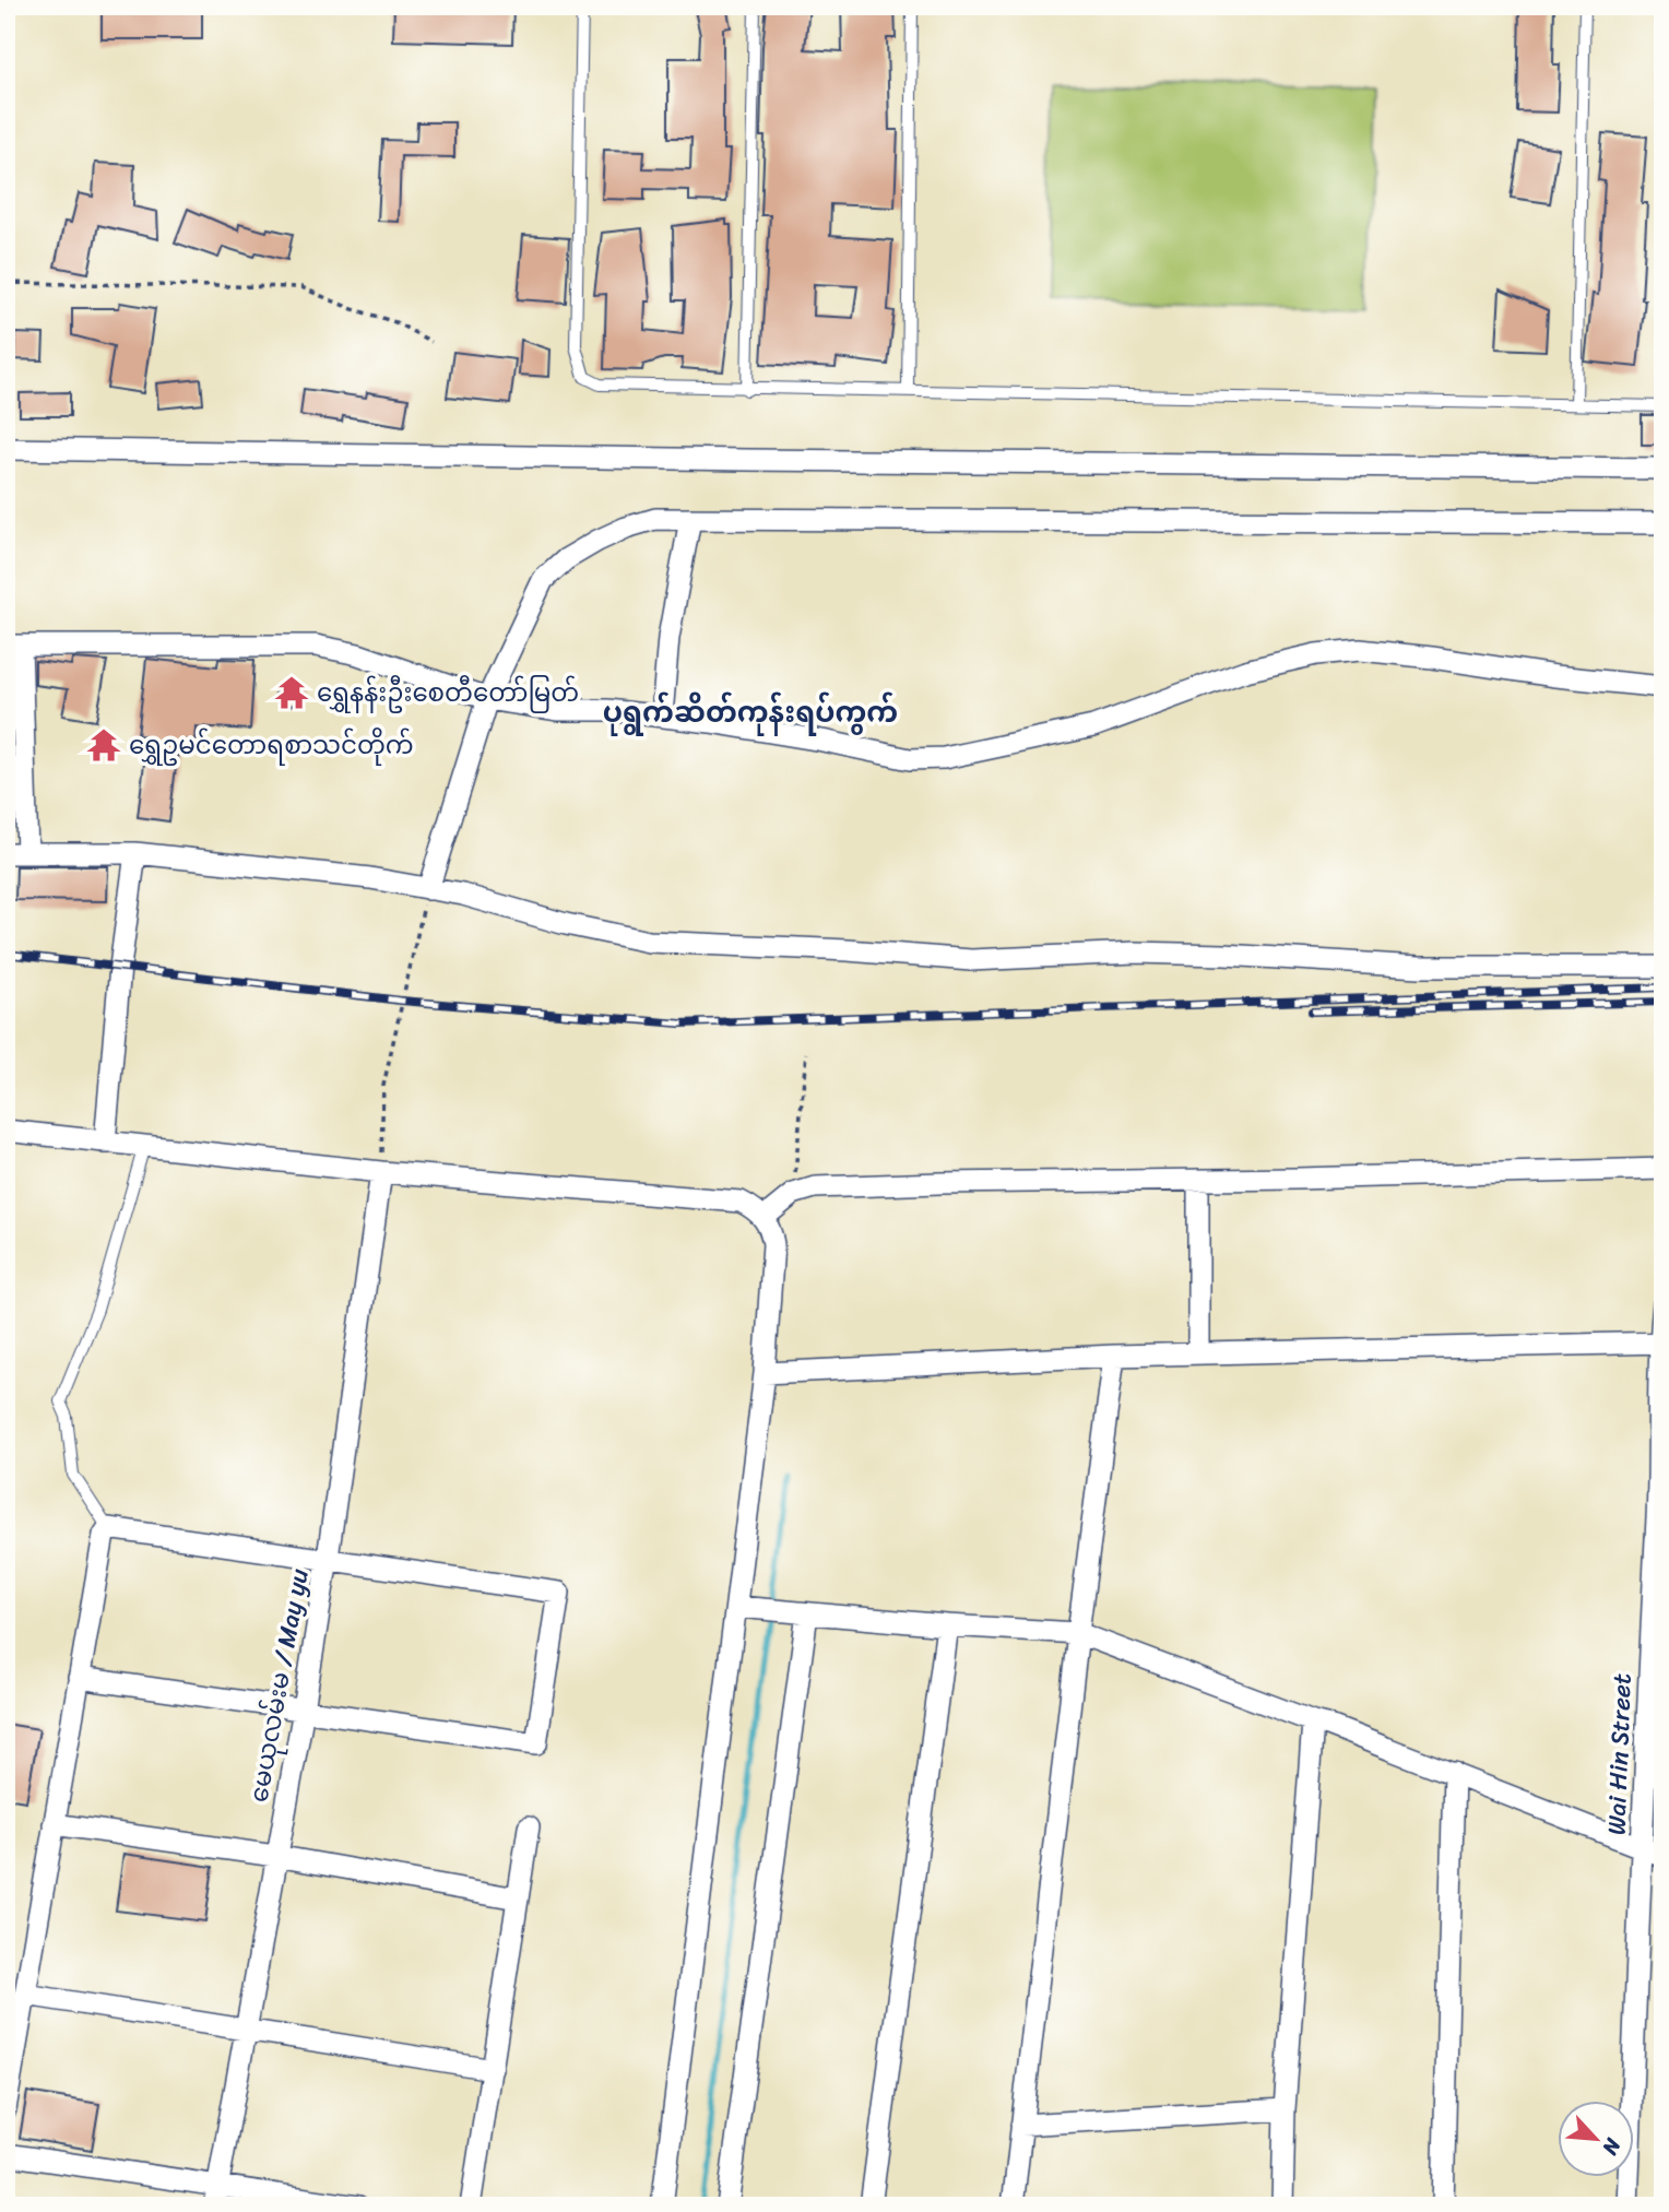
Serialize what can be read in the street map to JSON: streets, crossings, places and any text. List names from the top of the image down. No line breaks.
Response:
{"streets":{"street":["မေယုလမ်းမ / May yu","Wai Hin Street"]},"districts":["ပုရွက်ဆိတ်ကုန်းရပ်ကွက်"],"places":{"temple":["ရွှေနန်းဦးစေတီတော်မြတ်","ရွှေဥမင်တောရစာသင်တိုက်"]},"north":"bottom right"}
